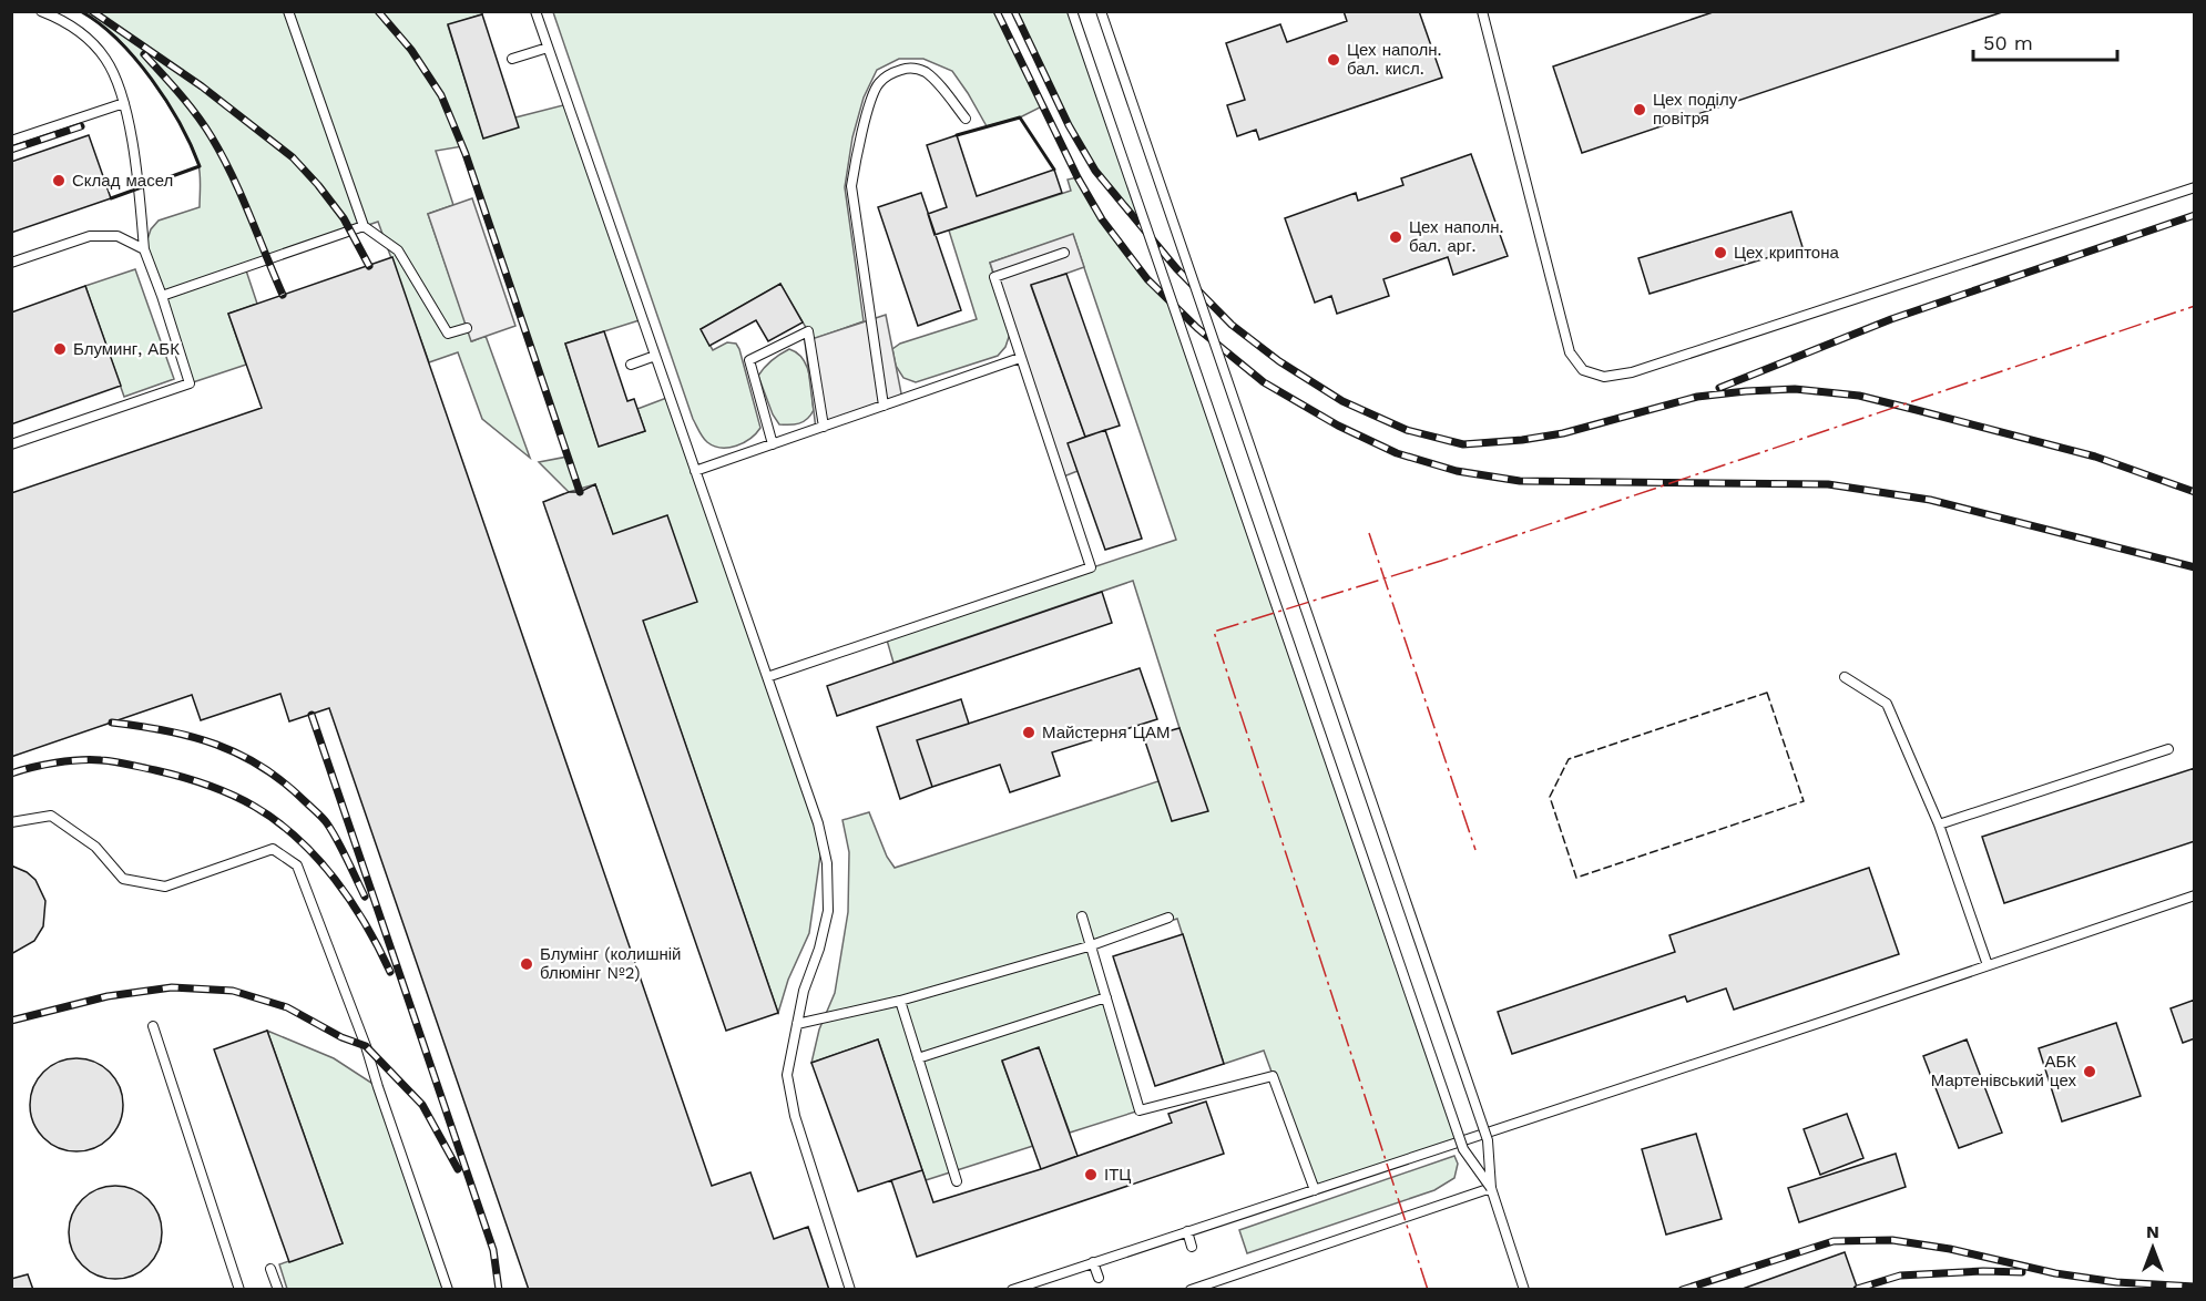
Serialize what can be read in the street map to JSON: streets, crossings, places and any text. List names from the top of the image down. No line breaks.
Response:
{"places":["Цех наполн. бал. кисл.","Цех поділу повітря","Склад масел","Цех наполн. бал. арг.","Цех криптона","Блуминг, АБК","Майстерня ЦАМ","Блумінг (колишній блюмінг №2)","АБК Мартенівський цех","ІТЦ"],"scale_bar":"50 m","north":"top"}
